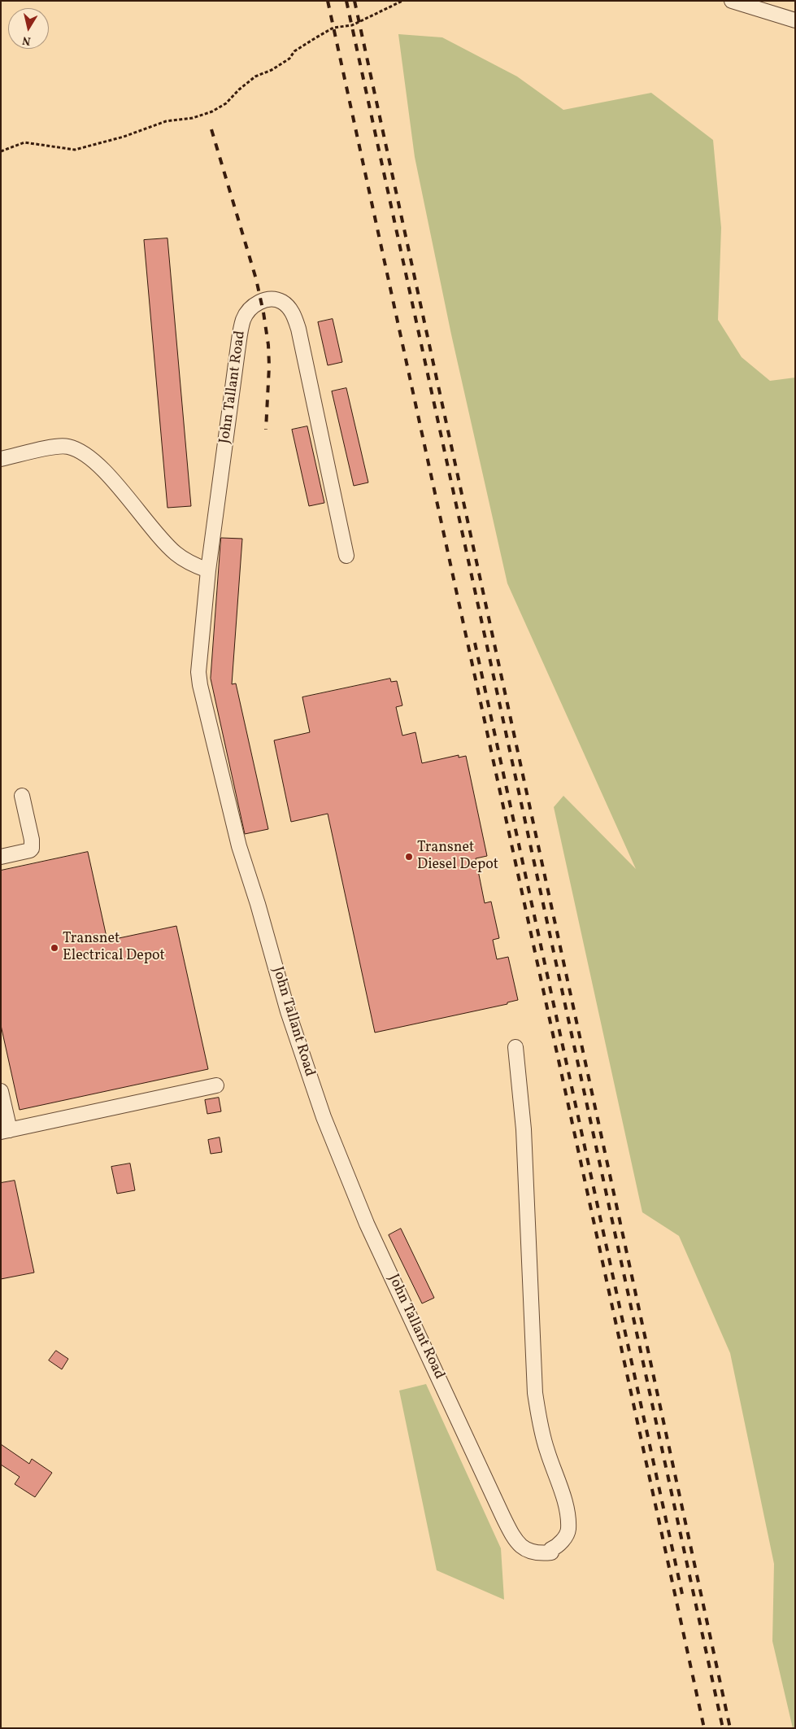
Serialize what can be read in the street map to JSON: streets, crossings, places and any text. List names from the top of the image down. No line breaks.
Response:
{"streets":{"street":["John Tallant Road"]},"places":["Transnet Diesel Depot","Transnet Electrical Depot"],"north":"bottom"}
